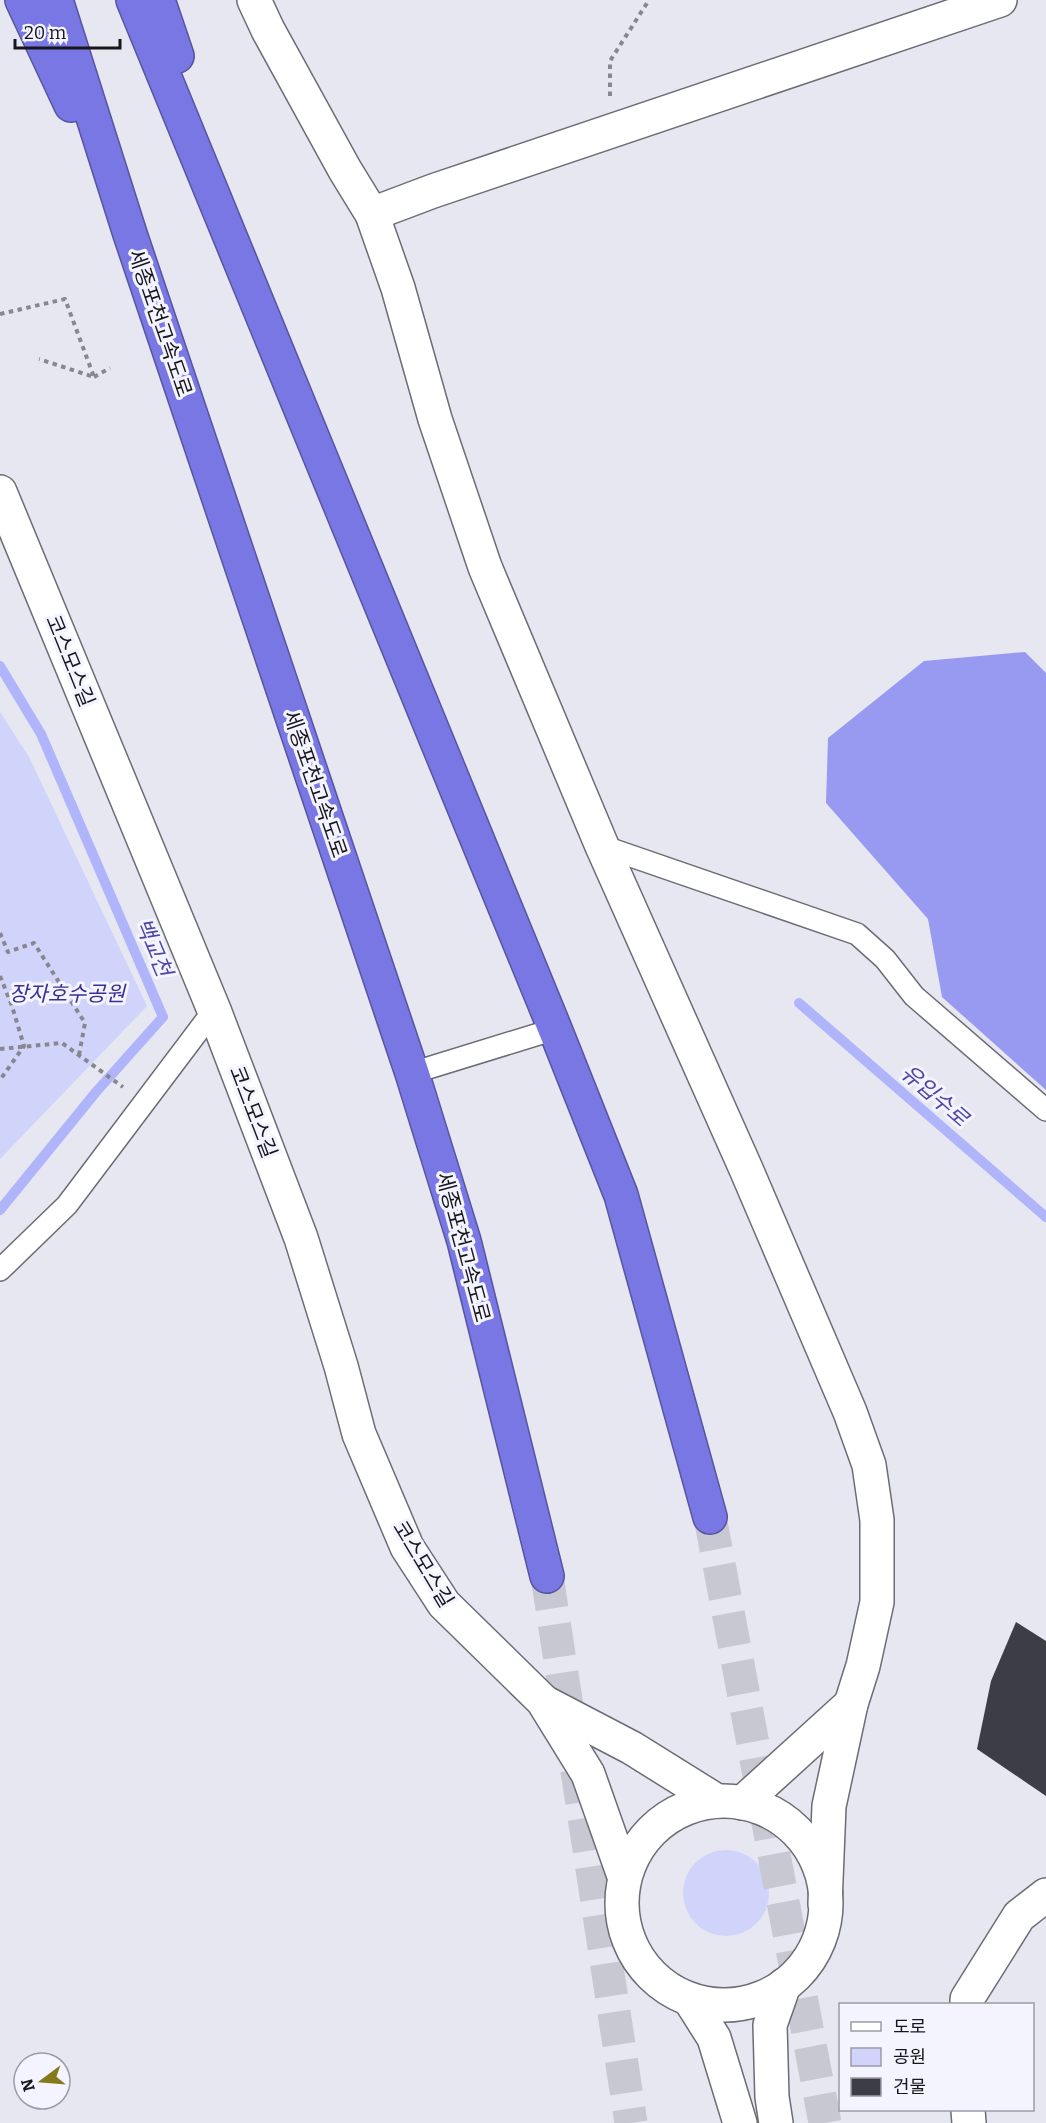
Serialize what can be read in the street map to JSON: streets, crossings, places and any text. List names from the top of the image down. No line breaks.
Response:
{"streets":{"highway":["세종포천고속도로"],"street":["코스모스길"]},"water":["백교천","유입수로"],"parks":["장자호수공원"],"legend":["도로","공원","건물"],"scale_bar":"20 m","north":"left"}
